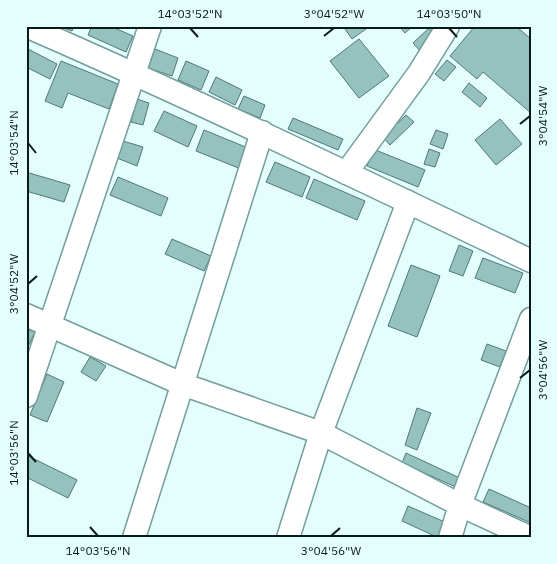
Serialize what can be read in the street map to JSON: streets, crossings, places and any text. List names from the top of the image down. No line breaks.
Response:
{"coordinates":["14°03'52\"N","3°04'52\"W","14°03'50\"N","3°04'54\"W","14°03'54\"N","3°04'56\"W","14°03'56\"N"]}
